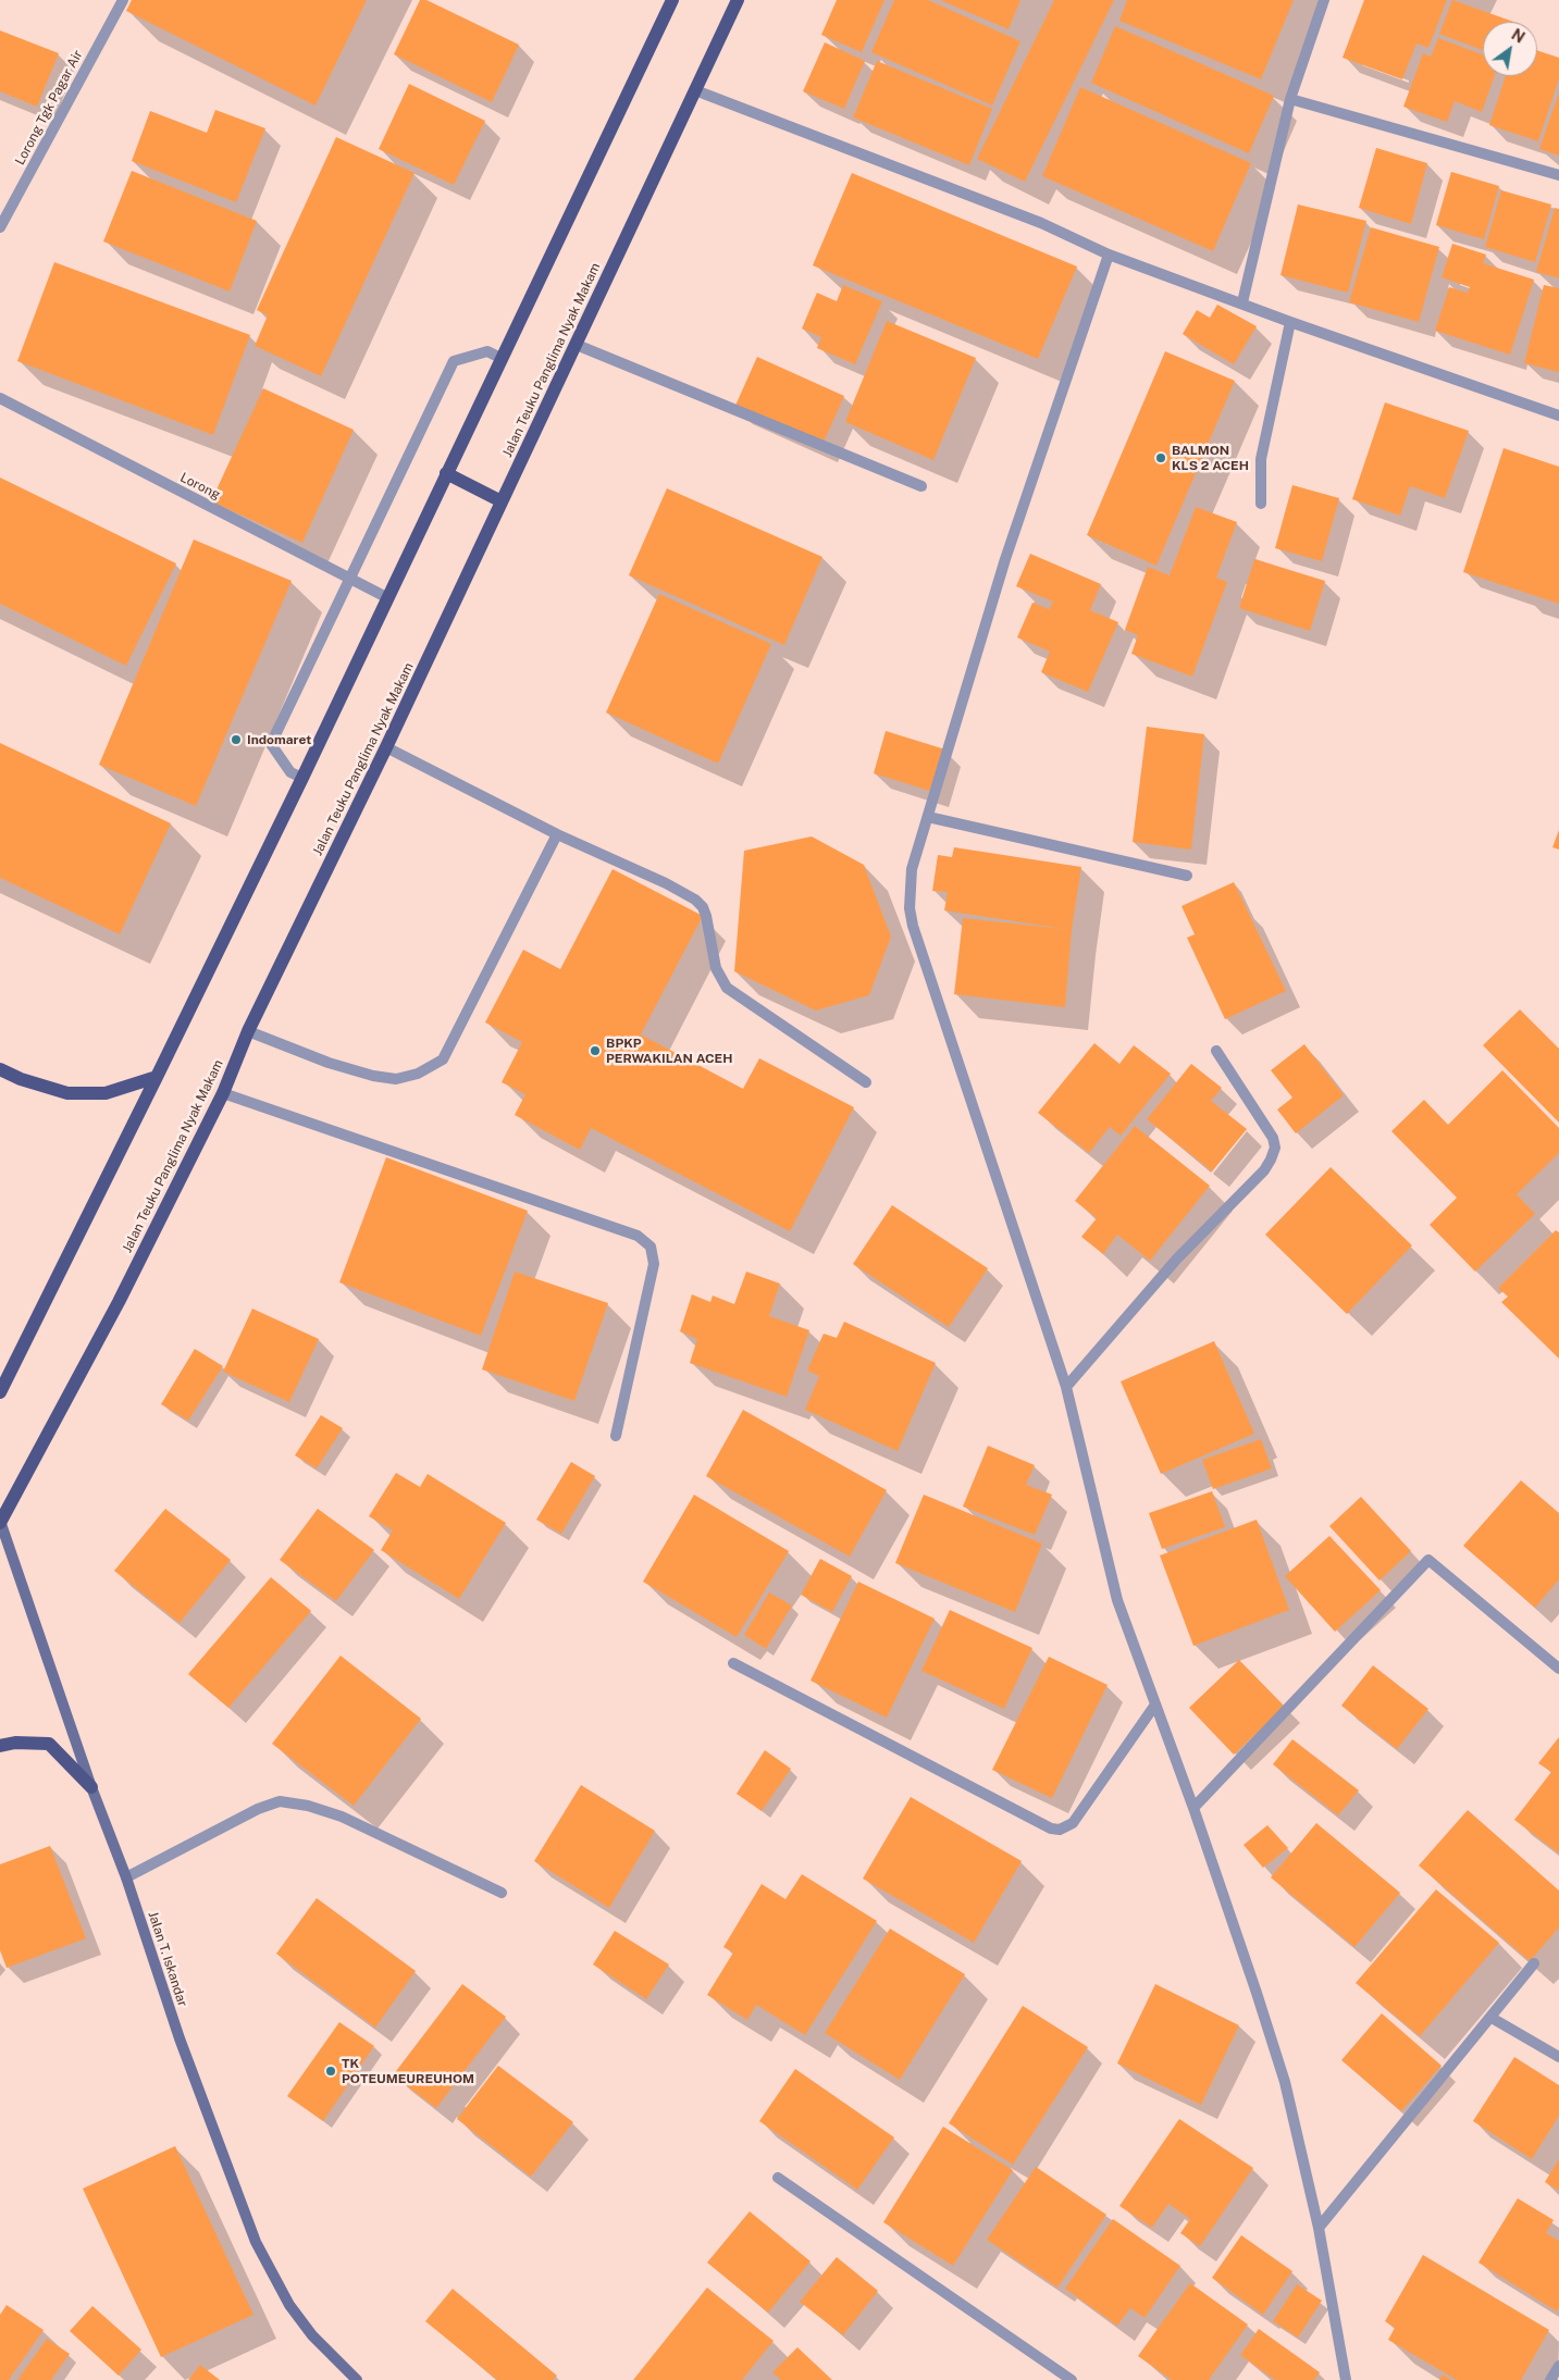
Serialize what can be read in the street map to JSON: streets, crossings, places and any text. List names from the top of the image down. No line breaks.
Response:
{"streets":{"main road":["Jalan Teuku Panglima Nyak Makam"],"street":["Lorong Tgk Pagar Air","Lorong","Jalan T. Iskandar"]},"crossings":[["Jalan Teuku Panglima Nyak Makam","Jalan T. Iskandar"]],"places":["BALMON KLS 2 ACEH","Indomaret","BPKP PERWAKILAN ACEH","TK POTEUMEUREUHOM"],"north":"top right"}
